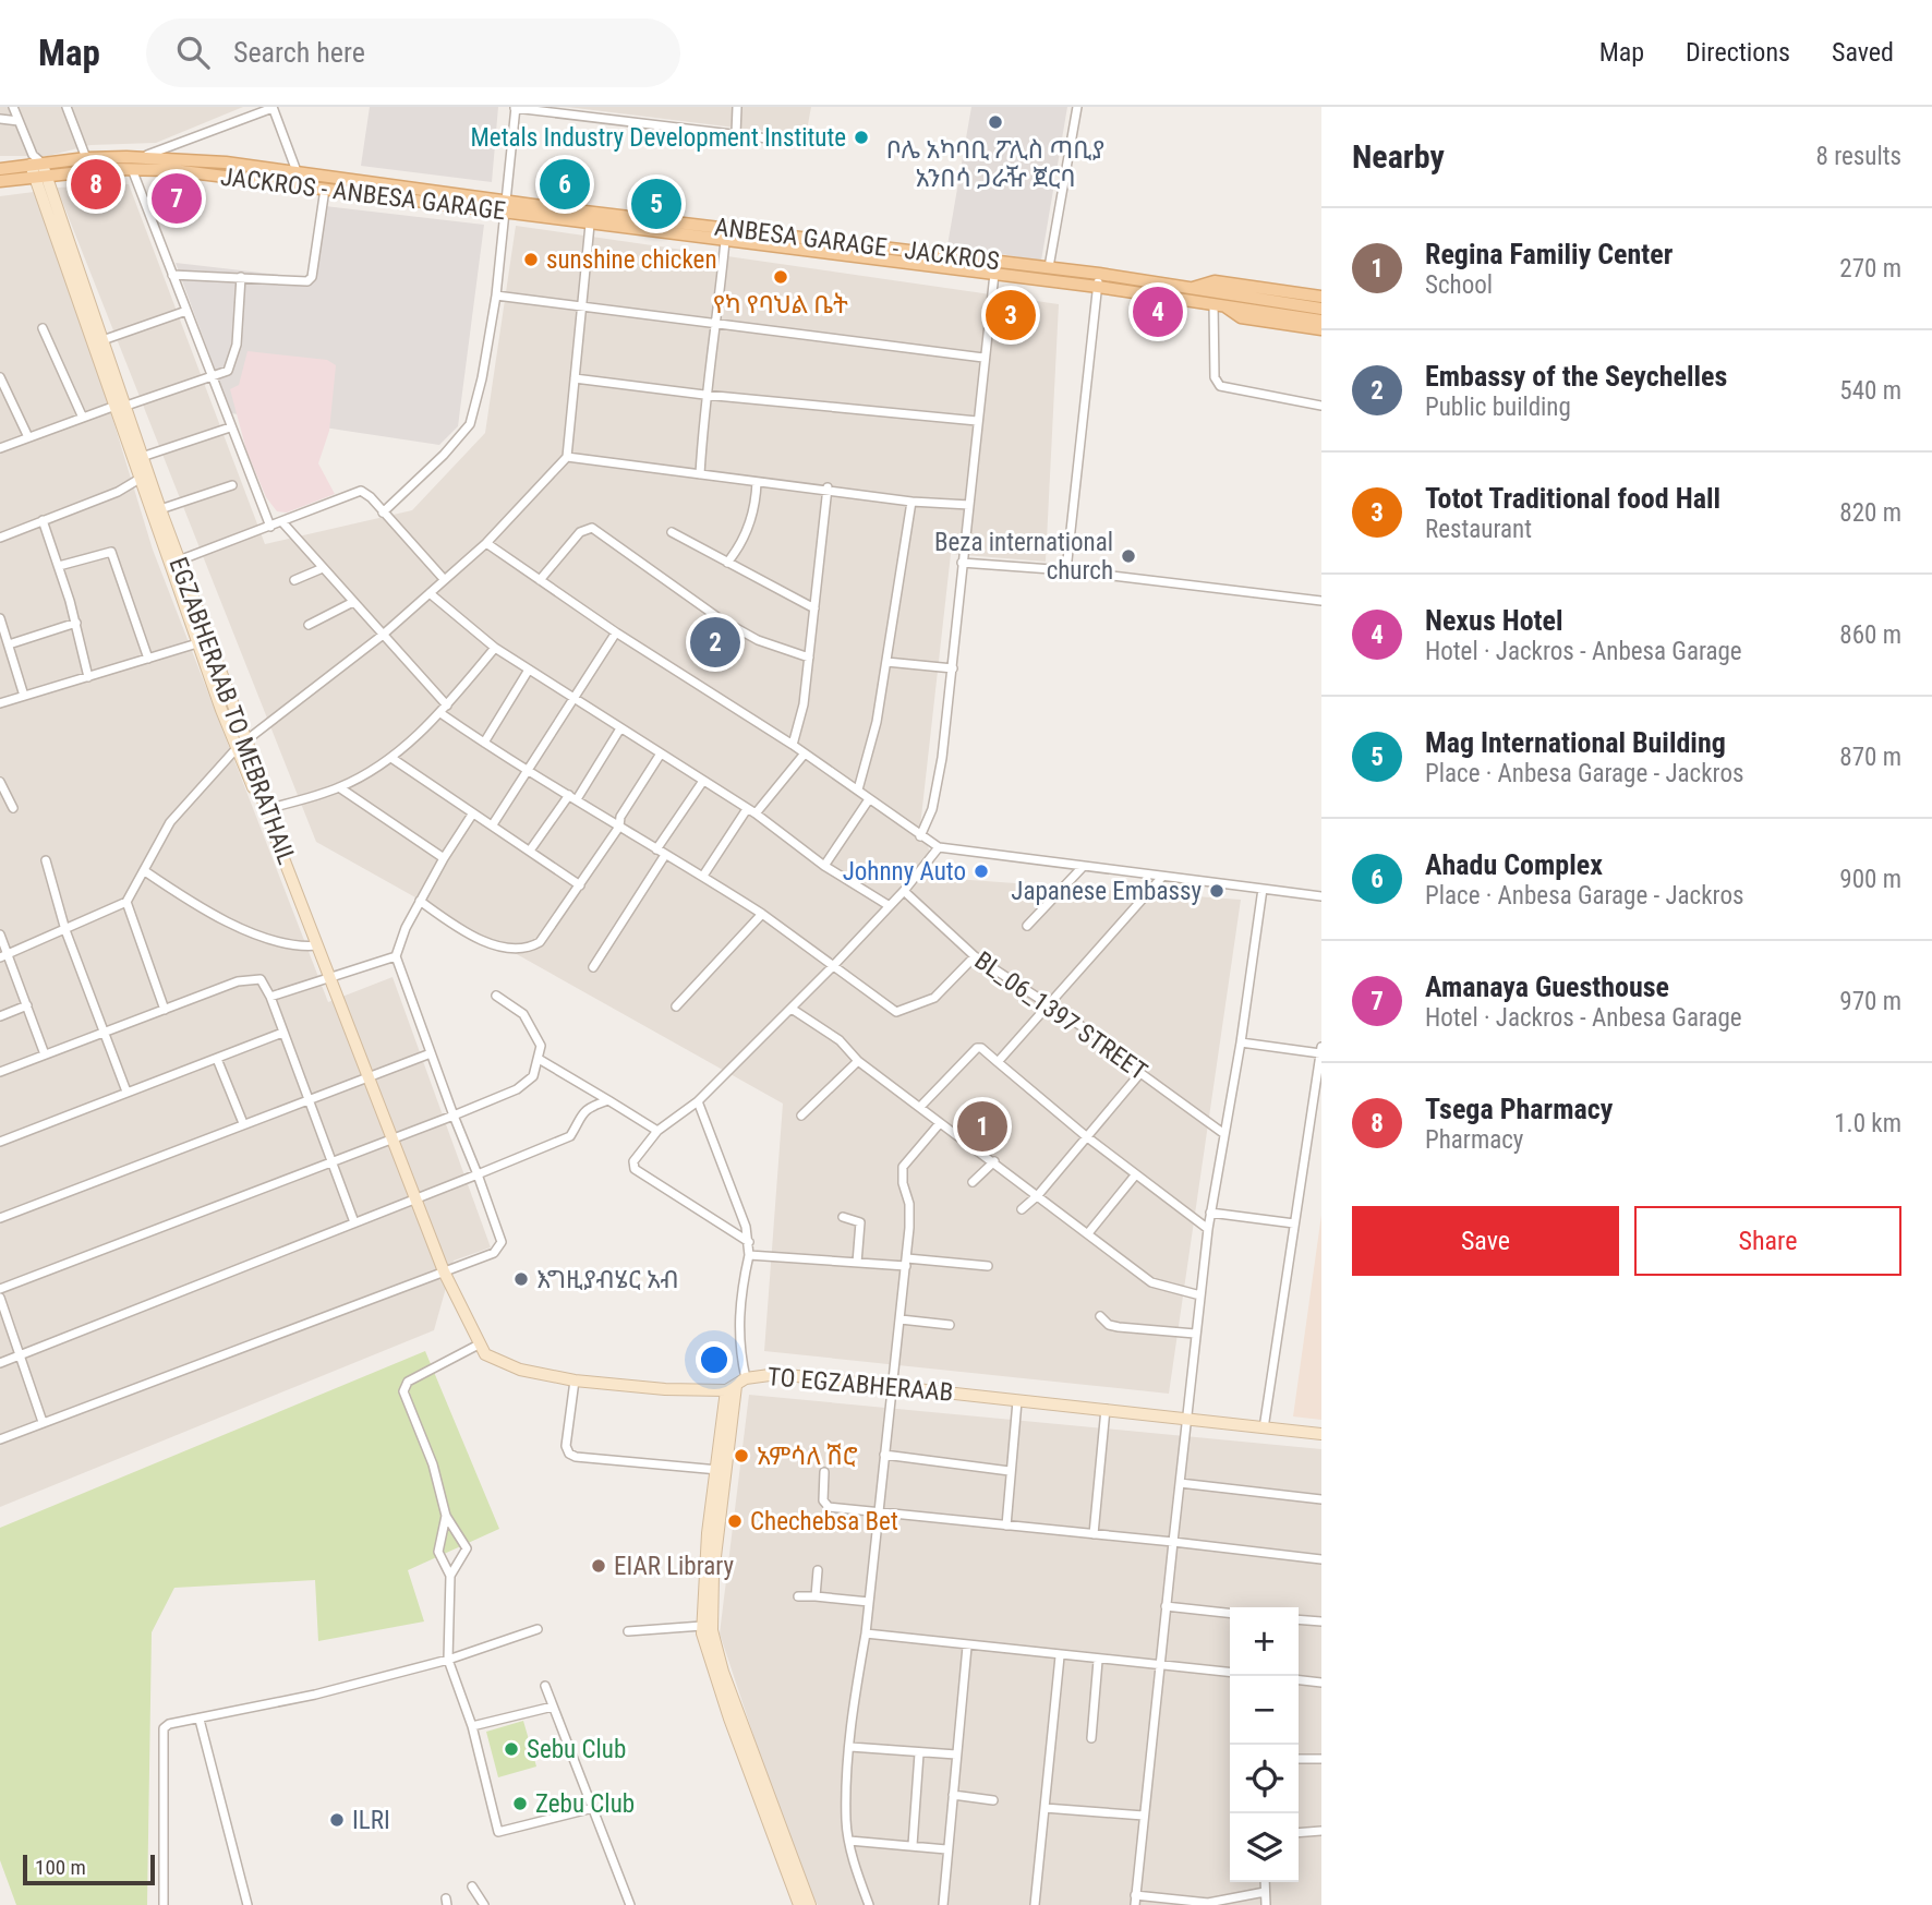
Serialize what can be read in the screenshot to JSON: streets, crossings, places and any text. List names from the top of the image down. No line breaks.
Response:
{"streets":{"main road":["JACKROS - ANBESA GARAGE","ANBESA GARAGE - JACKROS","EGZABHERAAB TO MEBRATHAIL","TO EGZABHERAAB"],"street":["BL_06_1397 STREET"]},"crossings":[["JACKROS - ANBESA GARAGE","ANBESA GARAGE - JACKROS"],["JACKROS - ANBESA GARAGE","EGZABHERAAB TO MEBRATHAIL"],["ANBESA GARAGE - JACKROS","EGZABHERAAB TO MEBRATHAIL"]],"places":["ቦሌ አካባቢ ፖሊስ ጣቢያ አንበሳ ጋራዥ ጀርባ","Metals Industry Development Institute","sunshine chicken","የካ የባህል ቤት","Beza international church","Johnny Auto","Japanese Embassy","እግዚያብሄር አብ","አምሳለ ሽሮ","Chechebsa Bet","EIAR Library","Sebu Club","Zebu Club","ILRI"],"scale_bar":"100 m","page":{"header":"Map","search":"Search here","nav":["Map","Directions","Saved"],"heading":["Nearby","8 results"],"pins":["6","8","7","5","4","3","2","1"],"list":[{"mark":"1","name":"Regina Familiy Center","note":"School","value":"270 m"},{"mark":"2","name":"Embassy of the Seychelles","note":"Public building","value":"540 m"},{"mark":"3","name":"Totot Traditional food Hall","note":"Restaurant","value":"820 m"},{"mark":"4","name":"Nexus Hotel","note":"Hotel · Jackros - Anbesa Garage","value":"860 m"},{"mark":"5","name":"Mag International Building","note":"Place · Anbesa Garage - Jackros","value":"870 m"},{"mark":"6","name":"Ahadu Complex","note":"Place · Anbesa Garage - Jackros","value":"900 m"},{"mark":"7","name":"Amanaya Guesthouse","note":"Hotel · Jackros - Anbesa Garage","value":"970 m"},{"mark":"8","name":"Tsega Pharmacy","note":"Pharmacy","value":"1.0 km"}],"buttons":["Save","Share"],"map_buttons":["+","−"],"scale":"100 m"}}
